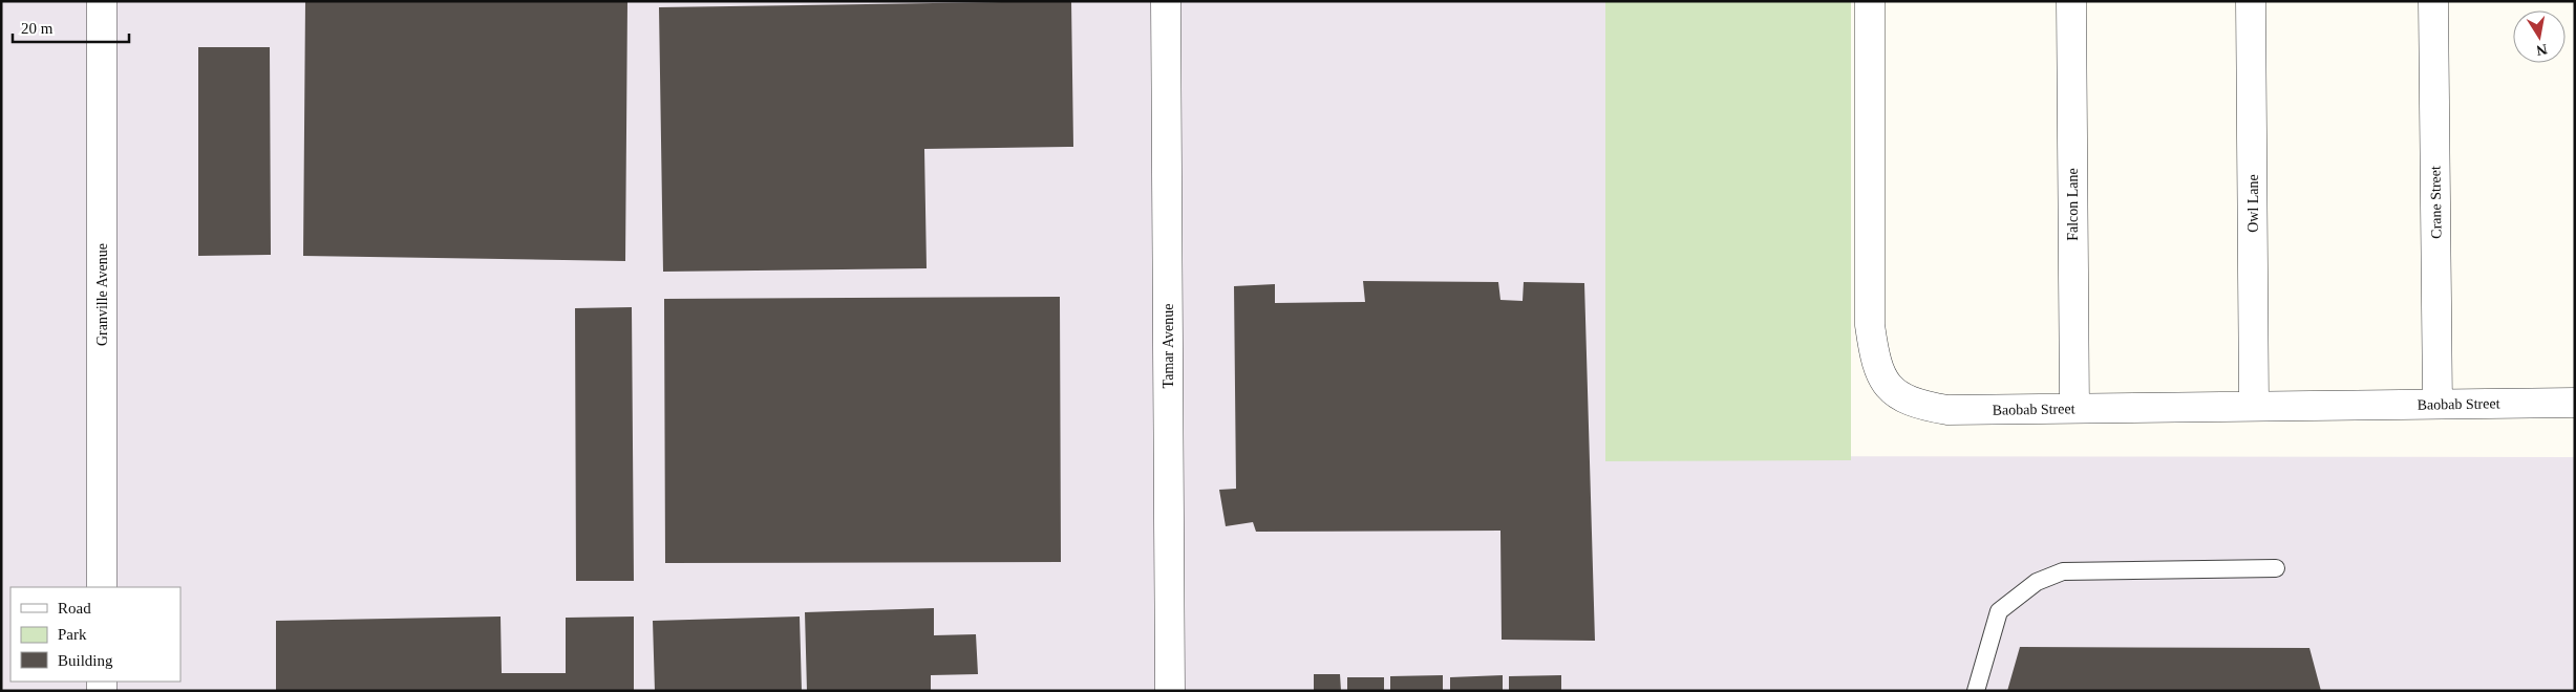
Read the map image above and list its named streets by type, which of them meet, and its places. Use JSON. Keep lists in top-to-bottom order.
{
  "streets": {
    "street": [
      "Crane Street",
      "Owl Lane",
      "Falcon Lane",
      "Granville Avenue",
      "Tamar Avenue",
      "Baobab Street"
    ]
  },
  "crossings": [
    ["Crane Street", "Baobab Street"],
    ["Owl Lane", "Baobab Street"],
    ["Falcon Lane", "Baobab Street"]
  ],
  "legend": ["Road", "Park", "Building"],
  "scale_bar": "20 m",
  "north": "bottom"
}
